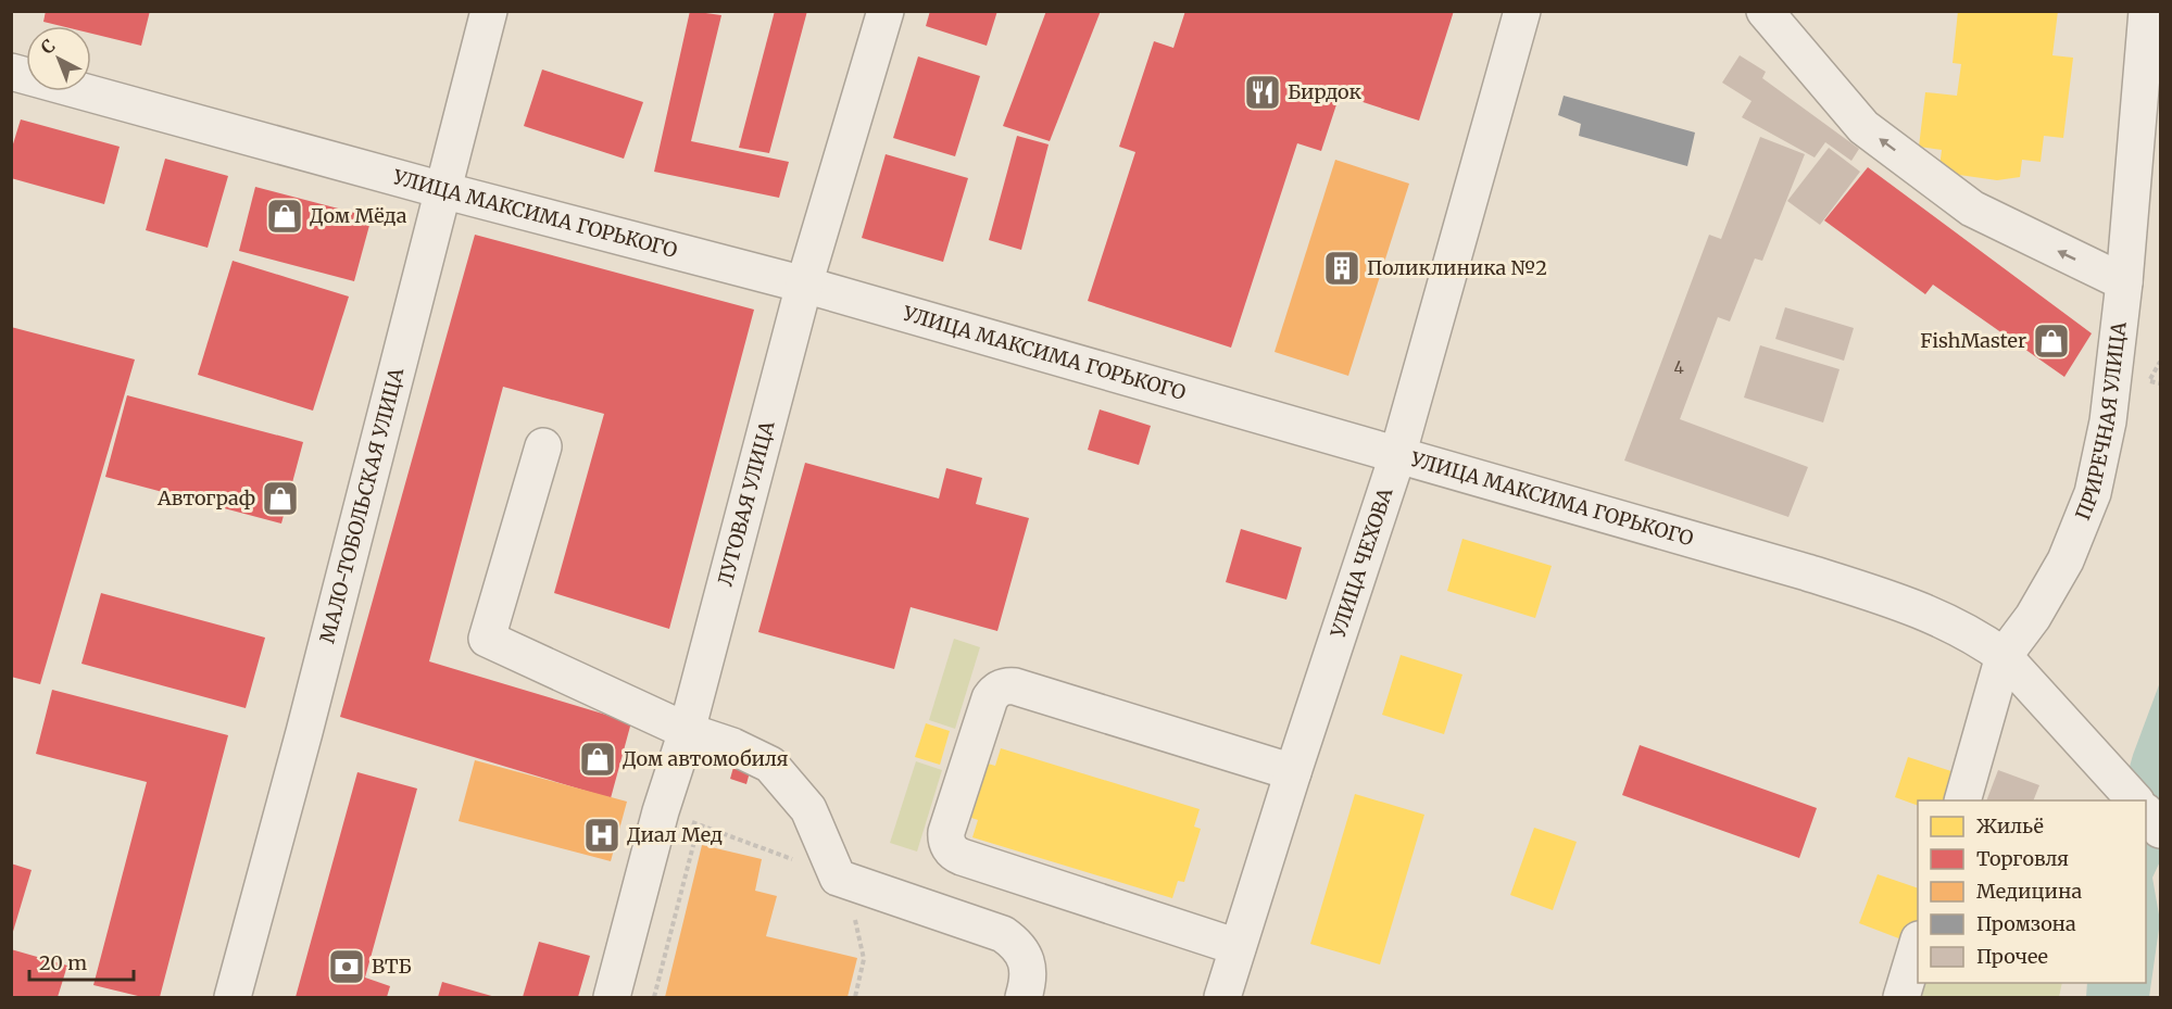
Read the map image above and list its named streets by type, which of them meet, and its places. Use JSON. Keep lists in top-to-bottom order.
{
  "streets": {
    "street": [
      "УЛИЦА МАКСИМА ГОРЬКОГО",
      "ПРИРЕЧНАЯ УЛИЦА",
      "ЛУГОВАЯ УЛИЦА",
      "МАЛО-ТОБОЛЬСКАЯ УЛИЦА",
      "УЛИЦА ЧЕХОВА"
    ]
  },
  "crossings": [
    ["УЛИЦА МАКСИМА ГОРЬКОГО", "ПРИРЕЧНАЯ УЛИЦА"],
    ["УЛИЦА МАКСИМА ГОРЬКОГО", "ЛУГОВАЯ УЛИЦА"],
    ["УЛИЦА МАКСИМА ГОРЬКОГО", "МАЛО-ТОБОЛЬСКАЯ УЛИЦА"],
    ["УЛИЦА МАКСИМА ГОРЬКОГО", "УЛИЦА ЧЕХОВА"]
  ],
  "places": {
    "restaurant": ["Бирдок"],
    "shop": [
      "Дом Мёда",
      "FishMaster",
      "Автограф",
      "Дом автомобиля"
    ],
    "building": ["Поликлиника №2"],
    "hospital": ["Диал Мед"],
    "bank": ["ВТБ"]
  },
  "house_numbers": ["4"],
  "legend": [
    "Жильё",
    "Торговля",
    "Медицина",
    "Промзона",
    "Прочее"
  ],
  "scale_bar": "20 m",
  "north": "top left"
}
